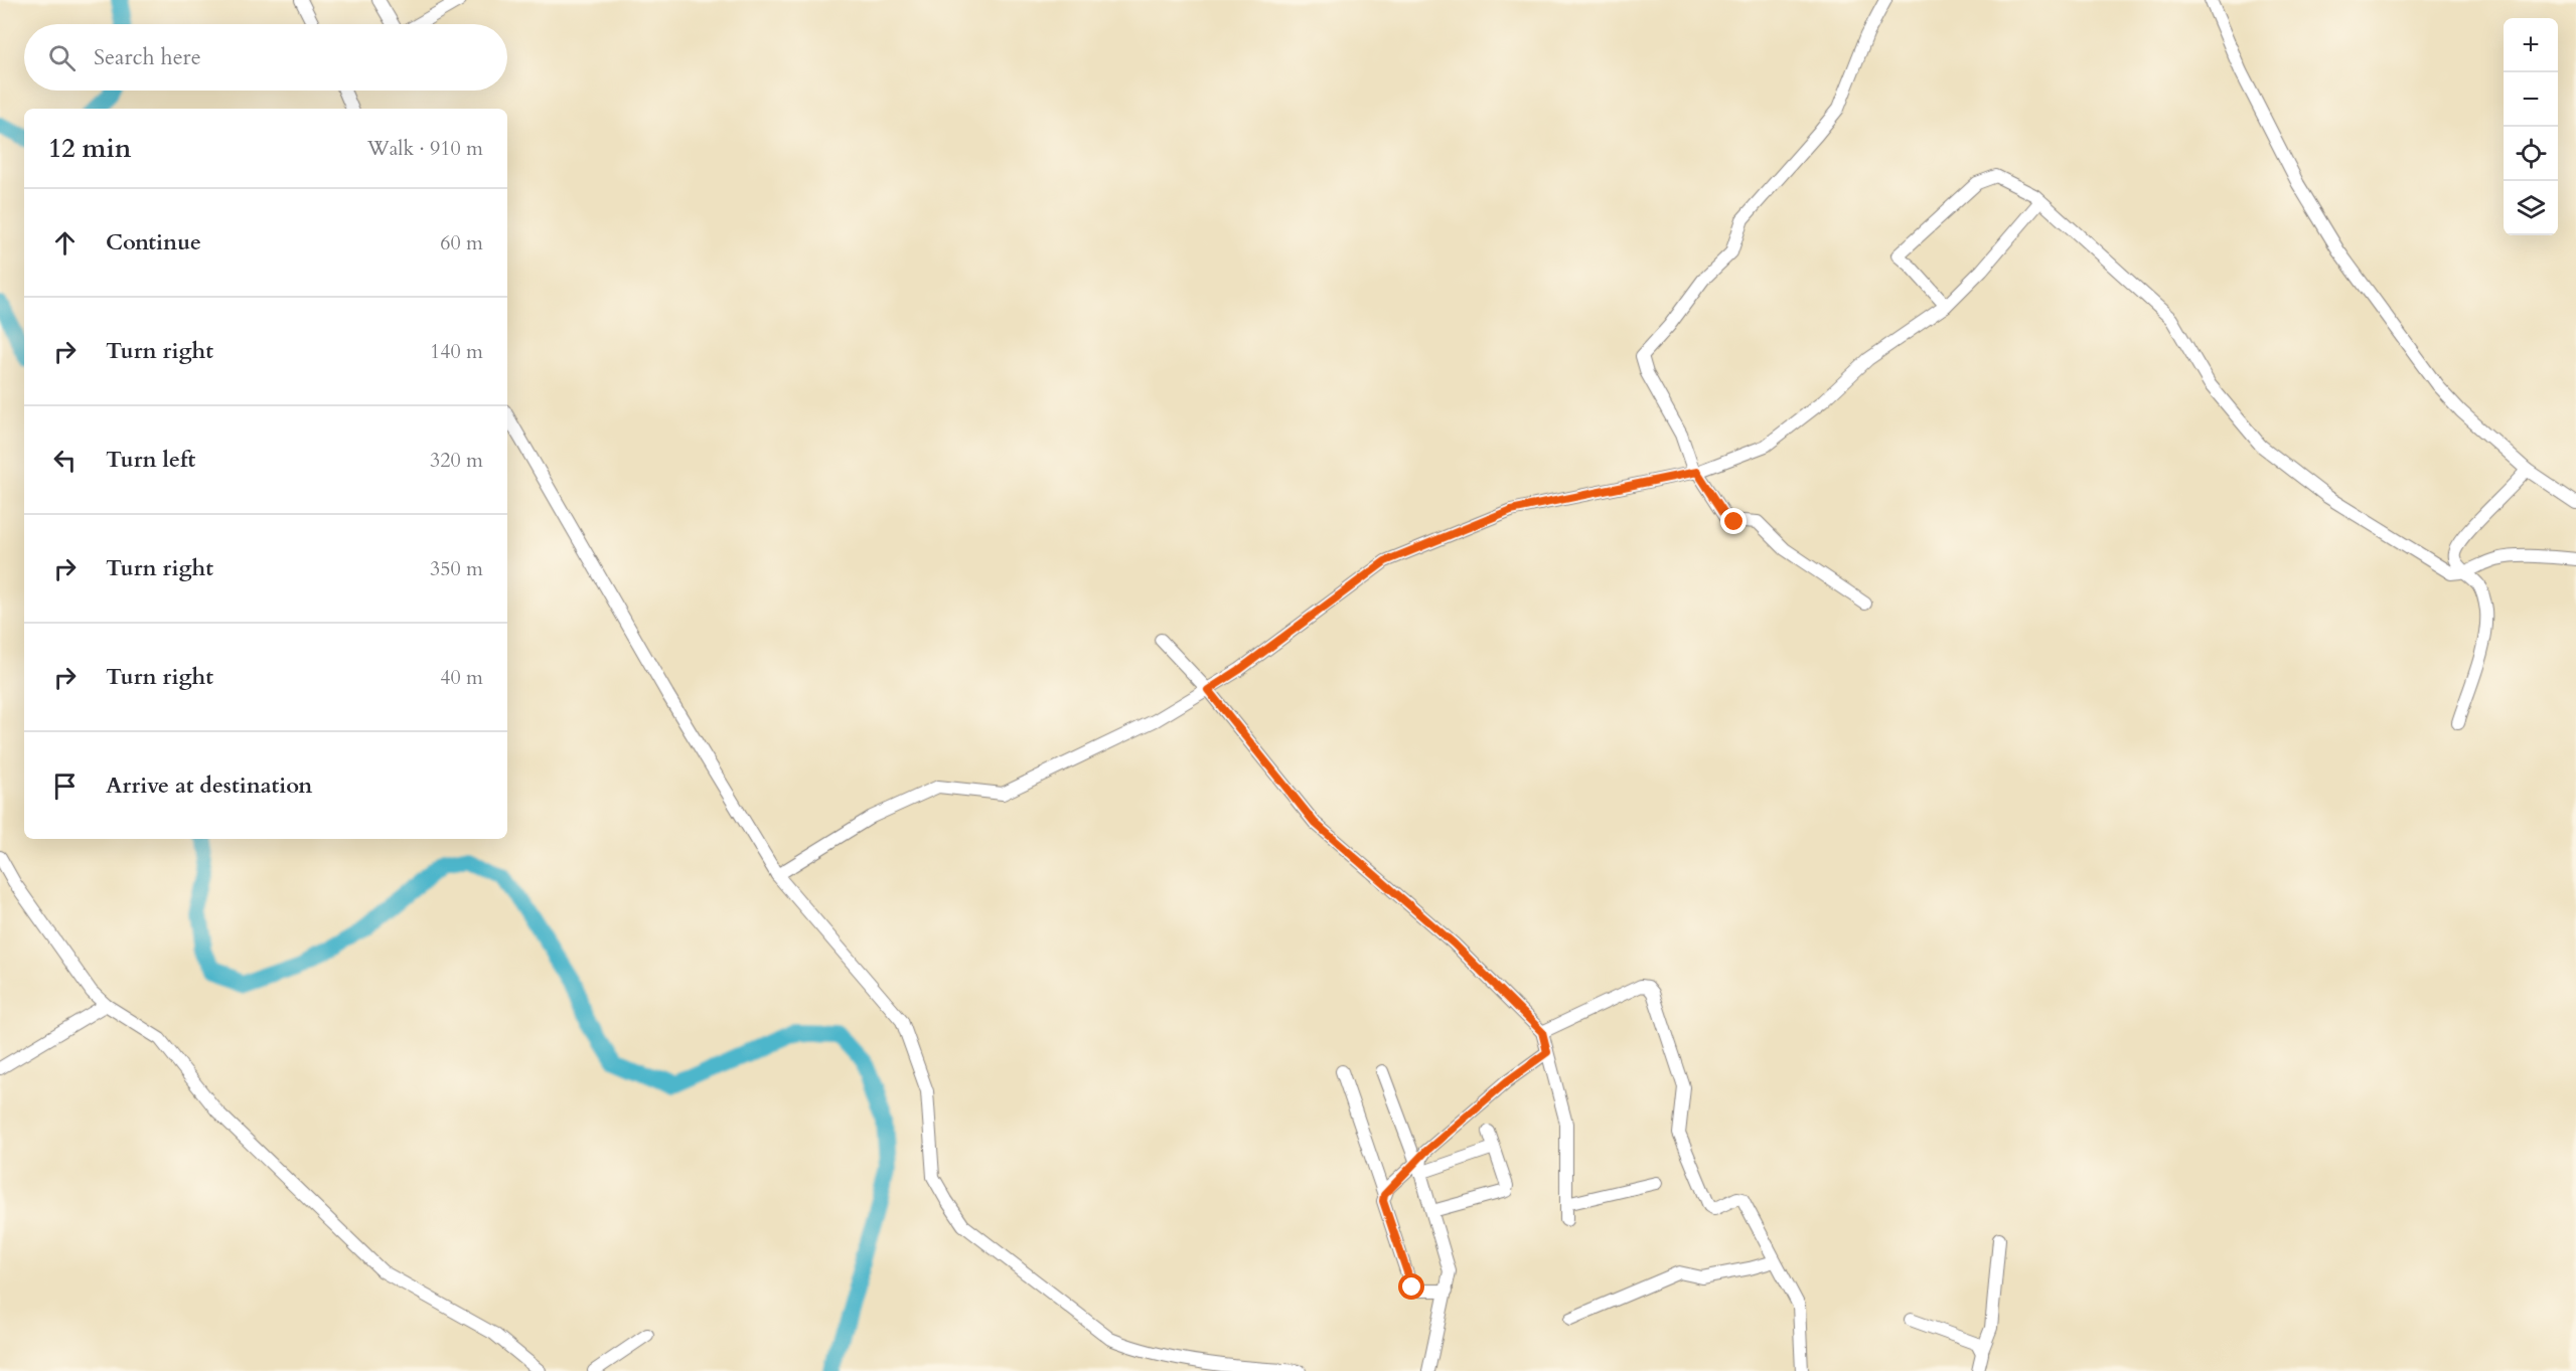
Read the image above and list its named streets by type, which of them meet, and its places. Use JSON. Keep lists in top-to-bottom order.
{
  "page": {
    "map_buttons": ["+", "−"],
    "search": "Search here",
    "heading": ["12 min", "Walk · 910 m"],
    "list": [
      ["Continue", "60 m"],
      ["Turn right", "140 m"],
      ["Turn left", "320 m"],
      ["Turn right", "350 m"],
      ["Turn right", "40 m"],
      "Arrive at destination"
    ]
  }
}
